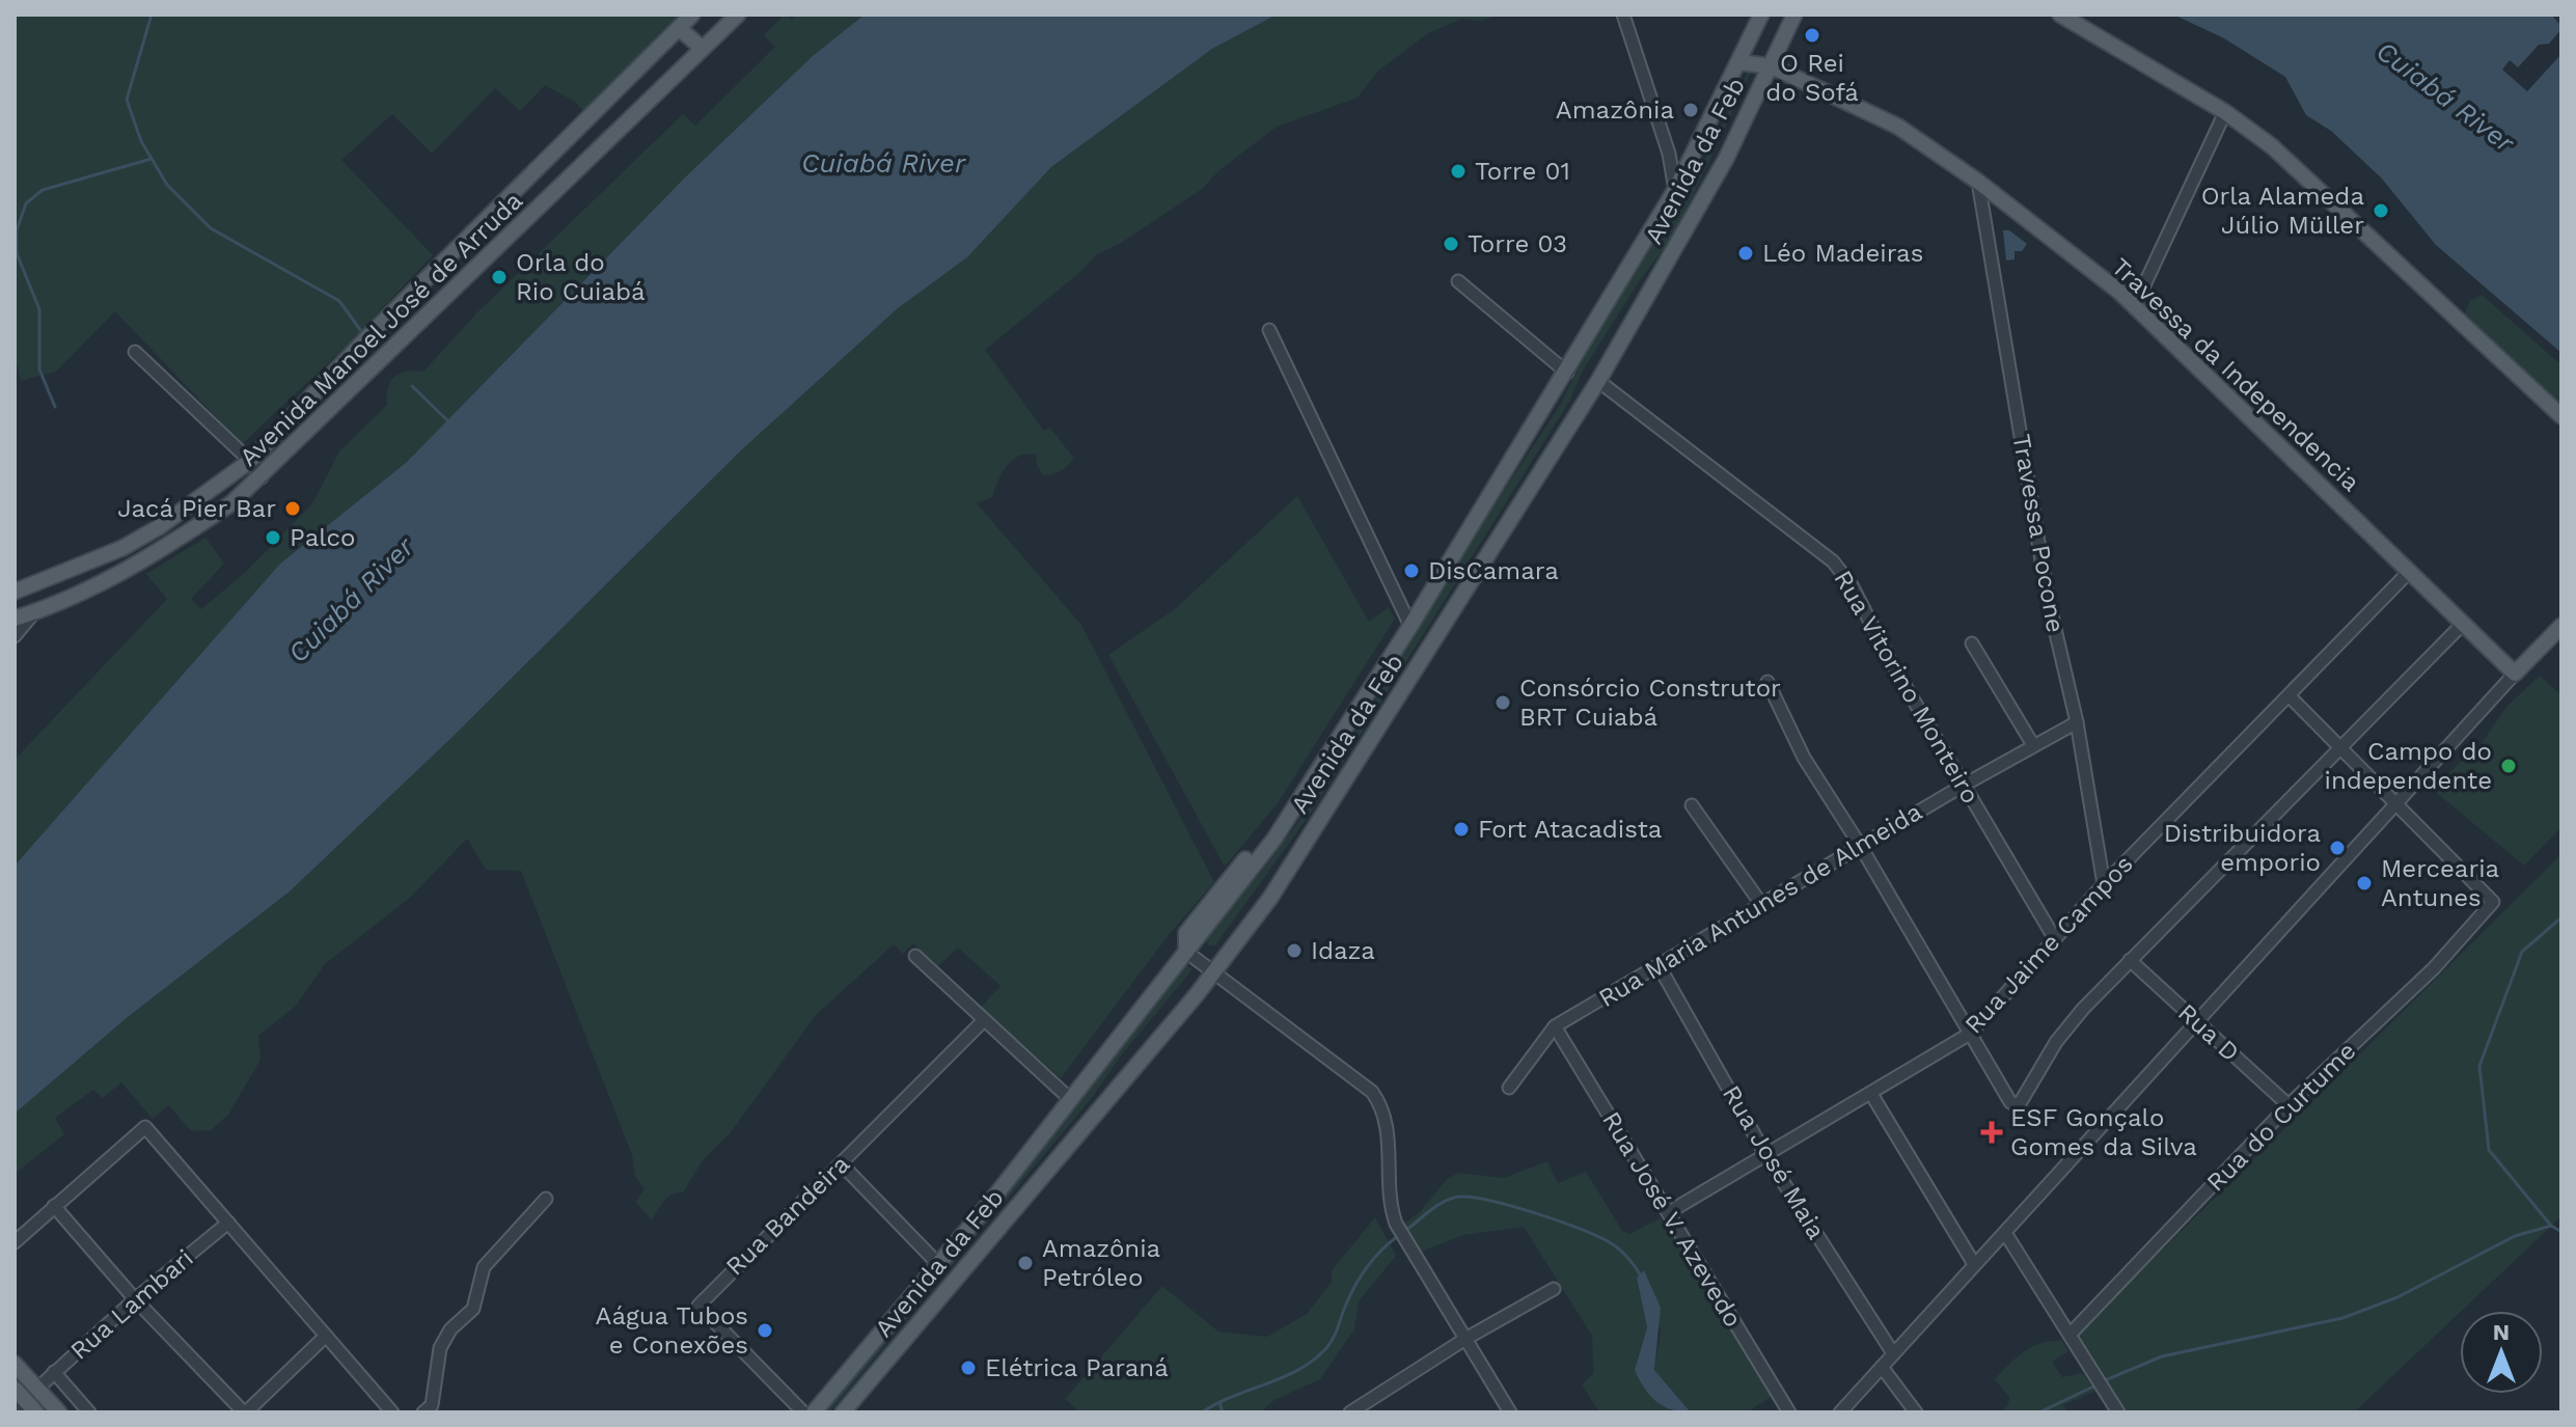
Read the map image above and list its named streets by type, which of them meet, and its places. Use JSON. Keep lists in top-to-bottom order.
{
  "streets": {
    "main road": ["Avenida da Feb", "Avenida Manoel José de Arruda", "Travessa da Independencia"],
    "street": [
      "Travessa Pocone",
      "Rua Vitorino Monteiro",
      "Rua Maria Antunes de Almeida",
      "Rua Jaime Campos",
      "Rua D",
      "Rua do Curtume",
      "Rua José Maia",
      "Rua Bandeira",
      "Rua José V. Azevedo",
      "Rua Lambari"
    ]
  },
  "crossings": [
    ["Avenida da Feb", "Travessa da Independencia"],
    ["Avenida da Feb", "Rua Vitorino Monteiro"],
    ["Travessa da Independencia", "Travessa Pocone"],
    ["Travessa da Independencia", "Rua Jaime Campos"],
    ["Travessa Pocone", "Rua Maria Antunes de Almeida"],
    ["Travessa Pocone", "Rua Jaime Campos"],
    ["Rua Vitorino Monteiro", "Rua Maria Antunes de Almeida"],
    ["Rua Vitorino Monteiro", "Rua Jaime Campos"],
    ["Rua Maria Antunes de Almeida", "Rua José Maia"],
    ["Rua Maria Antunes de Almeida", "Rua José V. Azevedo"],
    ["Rua Jaime Campos", "Rua José Maia"],
    ["Rua Jaime Campos", "Rua José V. Azevedo"],
    ["Rua D", "Rua do Curtume"]
  ],
  "water": ["Cuiabá River"],
  "places": {
    "other": [
      "O Rei do Sofá",
      "Amazônia",
      "Torre 01",
      "Orla Alameda Júlio Müller",
      "Torre 03",
      "Léo Madeiras",
      "Orla do Rio Cuiabá",
      "Jacá Pier Bar",
      "Palco",
      "DisCamara",
      "Consórcio Construtor BRT Cuiabá",
      "Campo do independente",
      "Fort Atacadista",
      "Distribuidora emporio",
      "Mercearia Antunes",
      "Idaza",
      "Amazônia Petróleo",
      "Aágua Tubos e Conexões",
      "Elétrica Paraná"
    ],
    "health": ["ESF Gonçalo Gomes da Silva"]
  },
  "north": "top"
}
